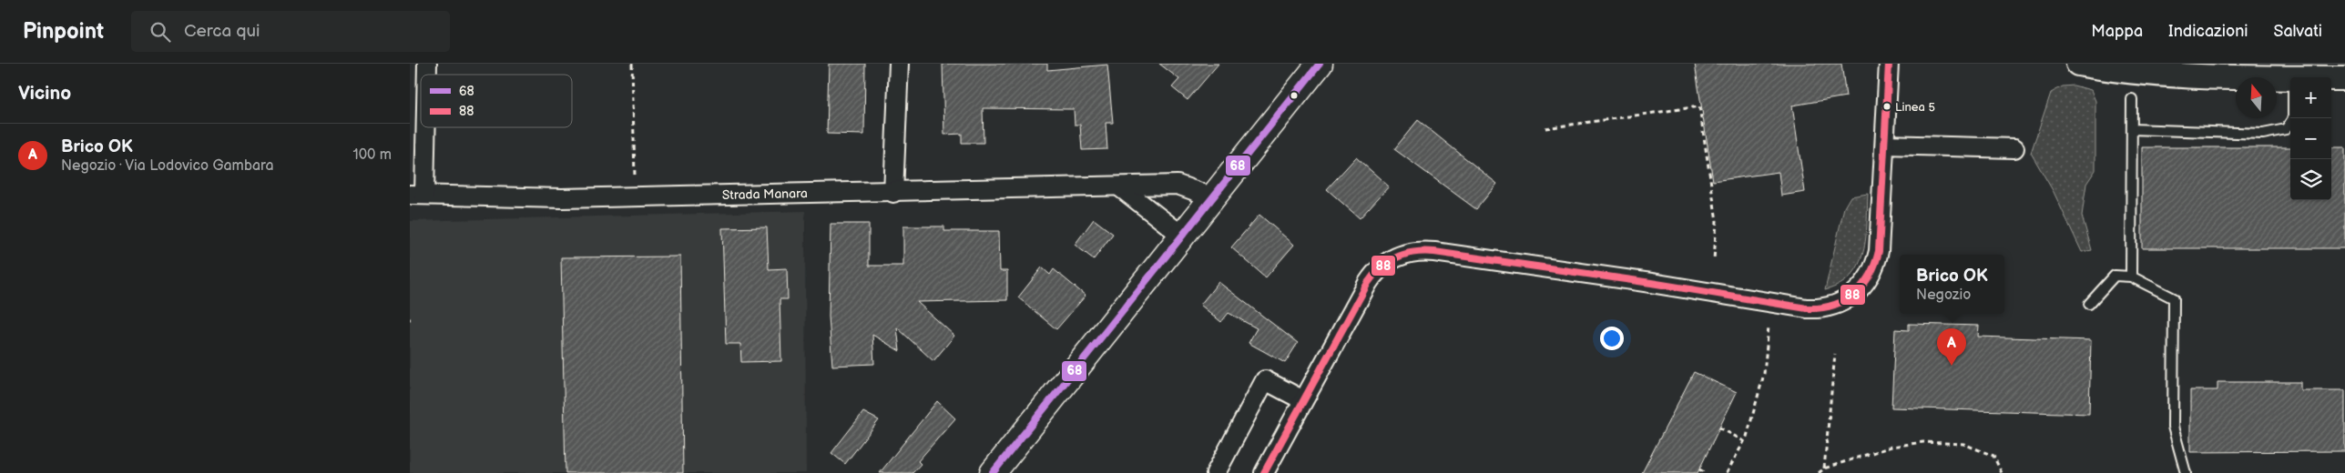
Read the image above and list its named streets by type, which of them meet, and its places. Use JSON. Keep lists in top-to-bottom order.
{
  "streets": {
    "street": ["Strada Manara"]
  },
  "places": ["Linea 5"],
  "lines": ["transit line 68", "transit line 88"],
  "legend": ["68", "88"],
  "north": "top",
  "page": {
    "header": "Pinpoint",
    "search": "Cerca qui",
    "nav": ["Mappa", "Indicazioni", "Salvati"],
    "heading": "Vicino",
    "map_buttons": ["+", "−"],
    "list": [
      {
        "mark": "A",
        "name": "Brico OK",
        "note": "Negozio · Via Lodovico Gambara",
        "value": "100 m"
      }
    ],
    "popup": ["Brico OK", "Negozio"],
    "pins": "A"
  }
}
